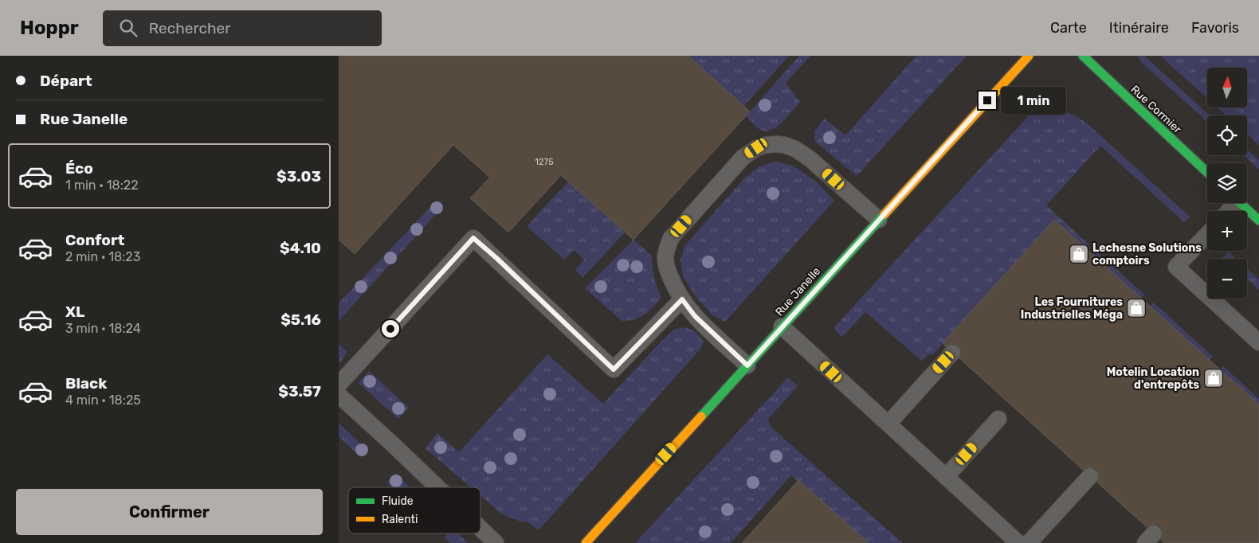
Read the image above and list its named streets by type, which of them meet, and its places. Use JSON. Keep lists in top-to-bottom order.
{
  "streets": {
    "main road": ["Rue Cormier", "Rue Janelle"]
  },
  "places": {
    "shop": ["Lechesne Solutions comptoirs", "Les Fournitures Industrielles Méga", "Motelin Location d'entrepôts"]
  },
  "house_numbers": ["1275"],
  "legend": ["Fluide", "Ralenti"],
  "north": "top",
  "page": {
    "header": "Hoppr",
    "search": "Rechercher",
    "nav": ["Carte", "Itinéraire", "Favoris"],
    "banner": ["Départ", "Rue Janelle"],
    "map_buttons": ["+", "−"],
    "bubble": "1 min",
    "list": [
      {
        "name": "Éco",
        "note": "1 min · 18:22",
        "value": "$3.03"
      },
      {
        "name": "Confort",
        "note": "2 min · 18:23",
        "value": "$4.10"
      },
      {
        "name": "XL",
        "note": "3 min · 18:24",
        "value": "$5.16"
      },
      {
        "name": "Black",
        "note": "4 min · 18:25",
        "value": "$3.57"
      }
    ],
    "buttons": "Confirmer"
  }
}
